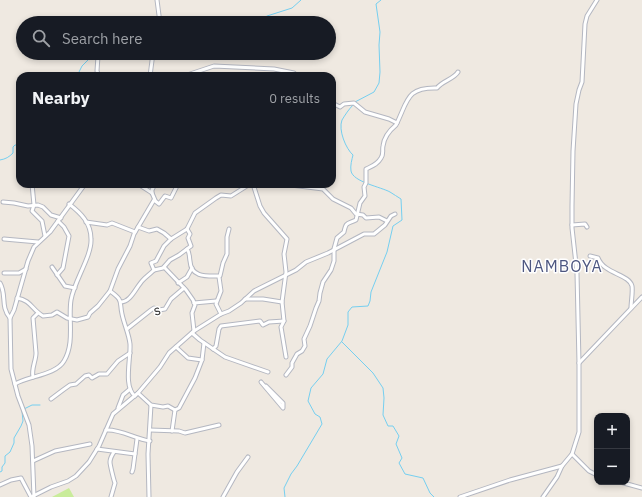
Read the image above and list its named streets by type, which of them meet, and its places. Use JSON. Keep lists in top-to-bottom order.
{
  "streets": {
    "street": ["s"]
  },
  "districts": ["NAMBOYA"],
  "page": {
    "search": "Search here",
    "heading": ["Nearby", "0 results"],
    "map_buttons": ["+", "−"]
  }
}
